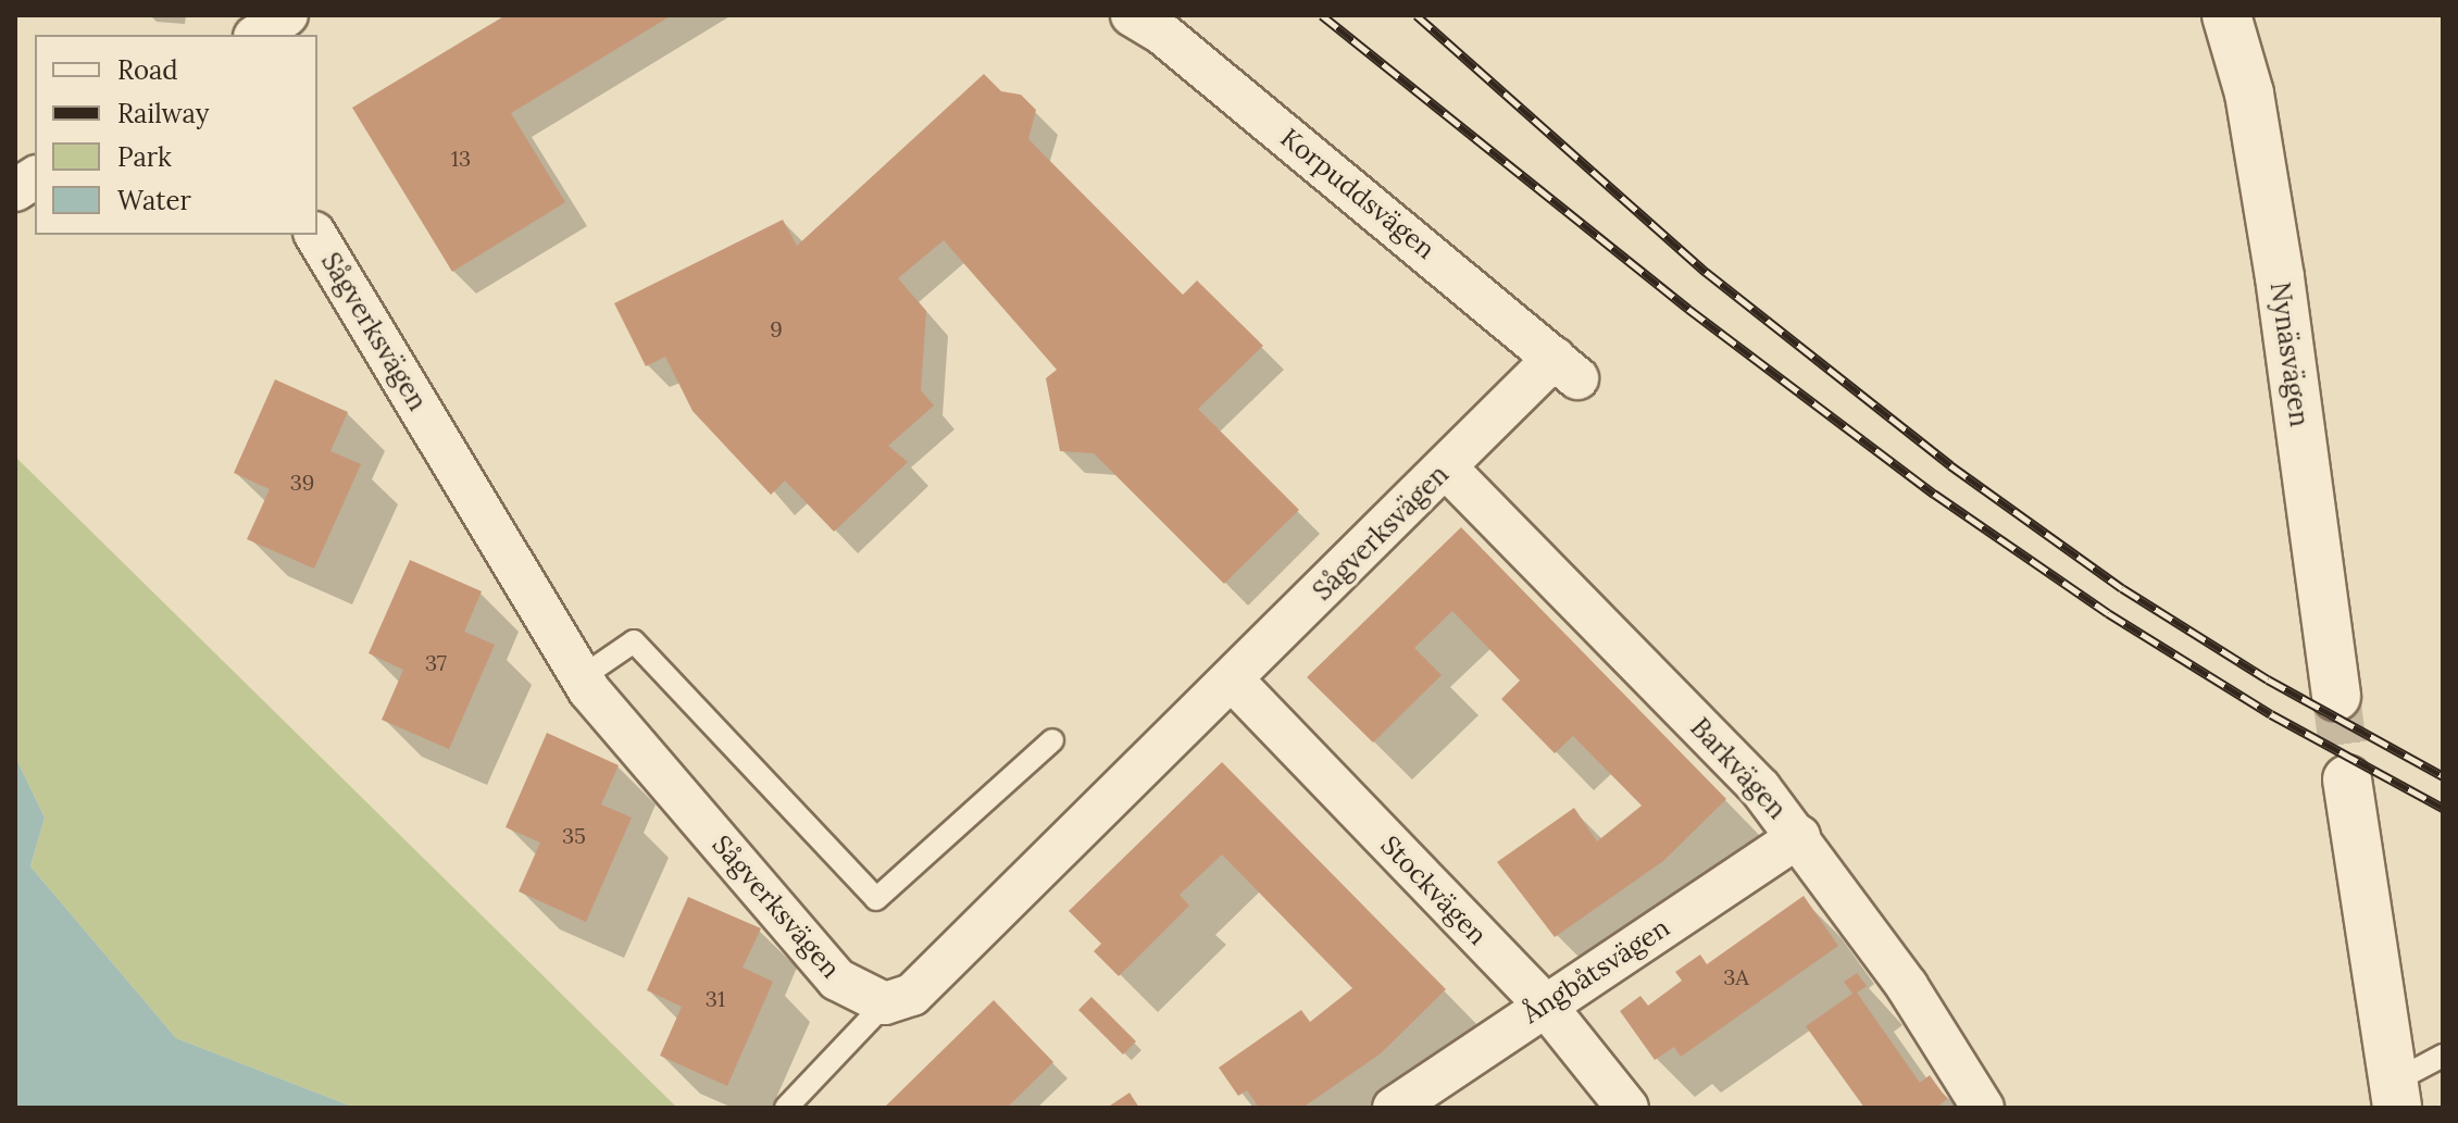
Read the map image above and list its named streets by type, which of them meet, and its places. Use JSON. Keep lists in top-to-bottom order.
{
  "streets": {
    "street": [
      "Korpuddsvägen",
      "Sågverksvägen",
      "Nynäsvägen",
      "Barkvägen",
      "Stockvägen",
      "Ångbåtsvägen"
    ]
  },
  "crossings": [
    ["Korpuddsvägen", "Sågverksvägen"],
    ["Sågverksvägen", "Barkvägen"],
    ["Sågverksvägen", "Stockvägen"],
    ["Barkvägen", "Ångbåtsvägen"],
    ["Stockvägen", "Ångbåtsvägen"]
  ],
  "house_numbers": [
    "13",
    "9",
    "39",
    "37",
    "35",
    "3A",
    "31"
  ],
  "legend": [
    "Road",
    "Railway",
    "Park",
    "Water"
  ]
}
